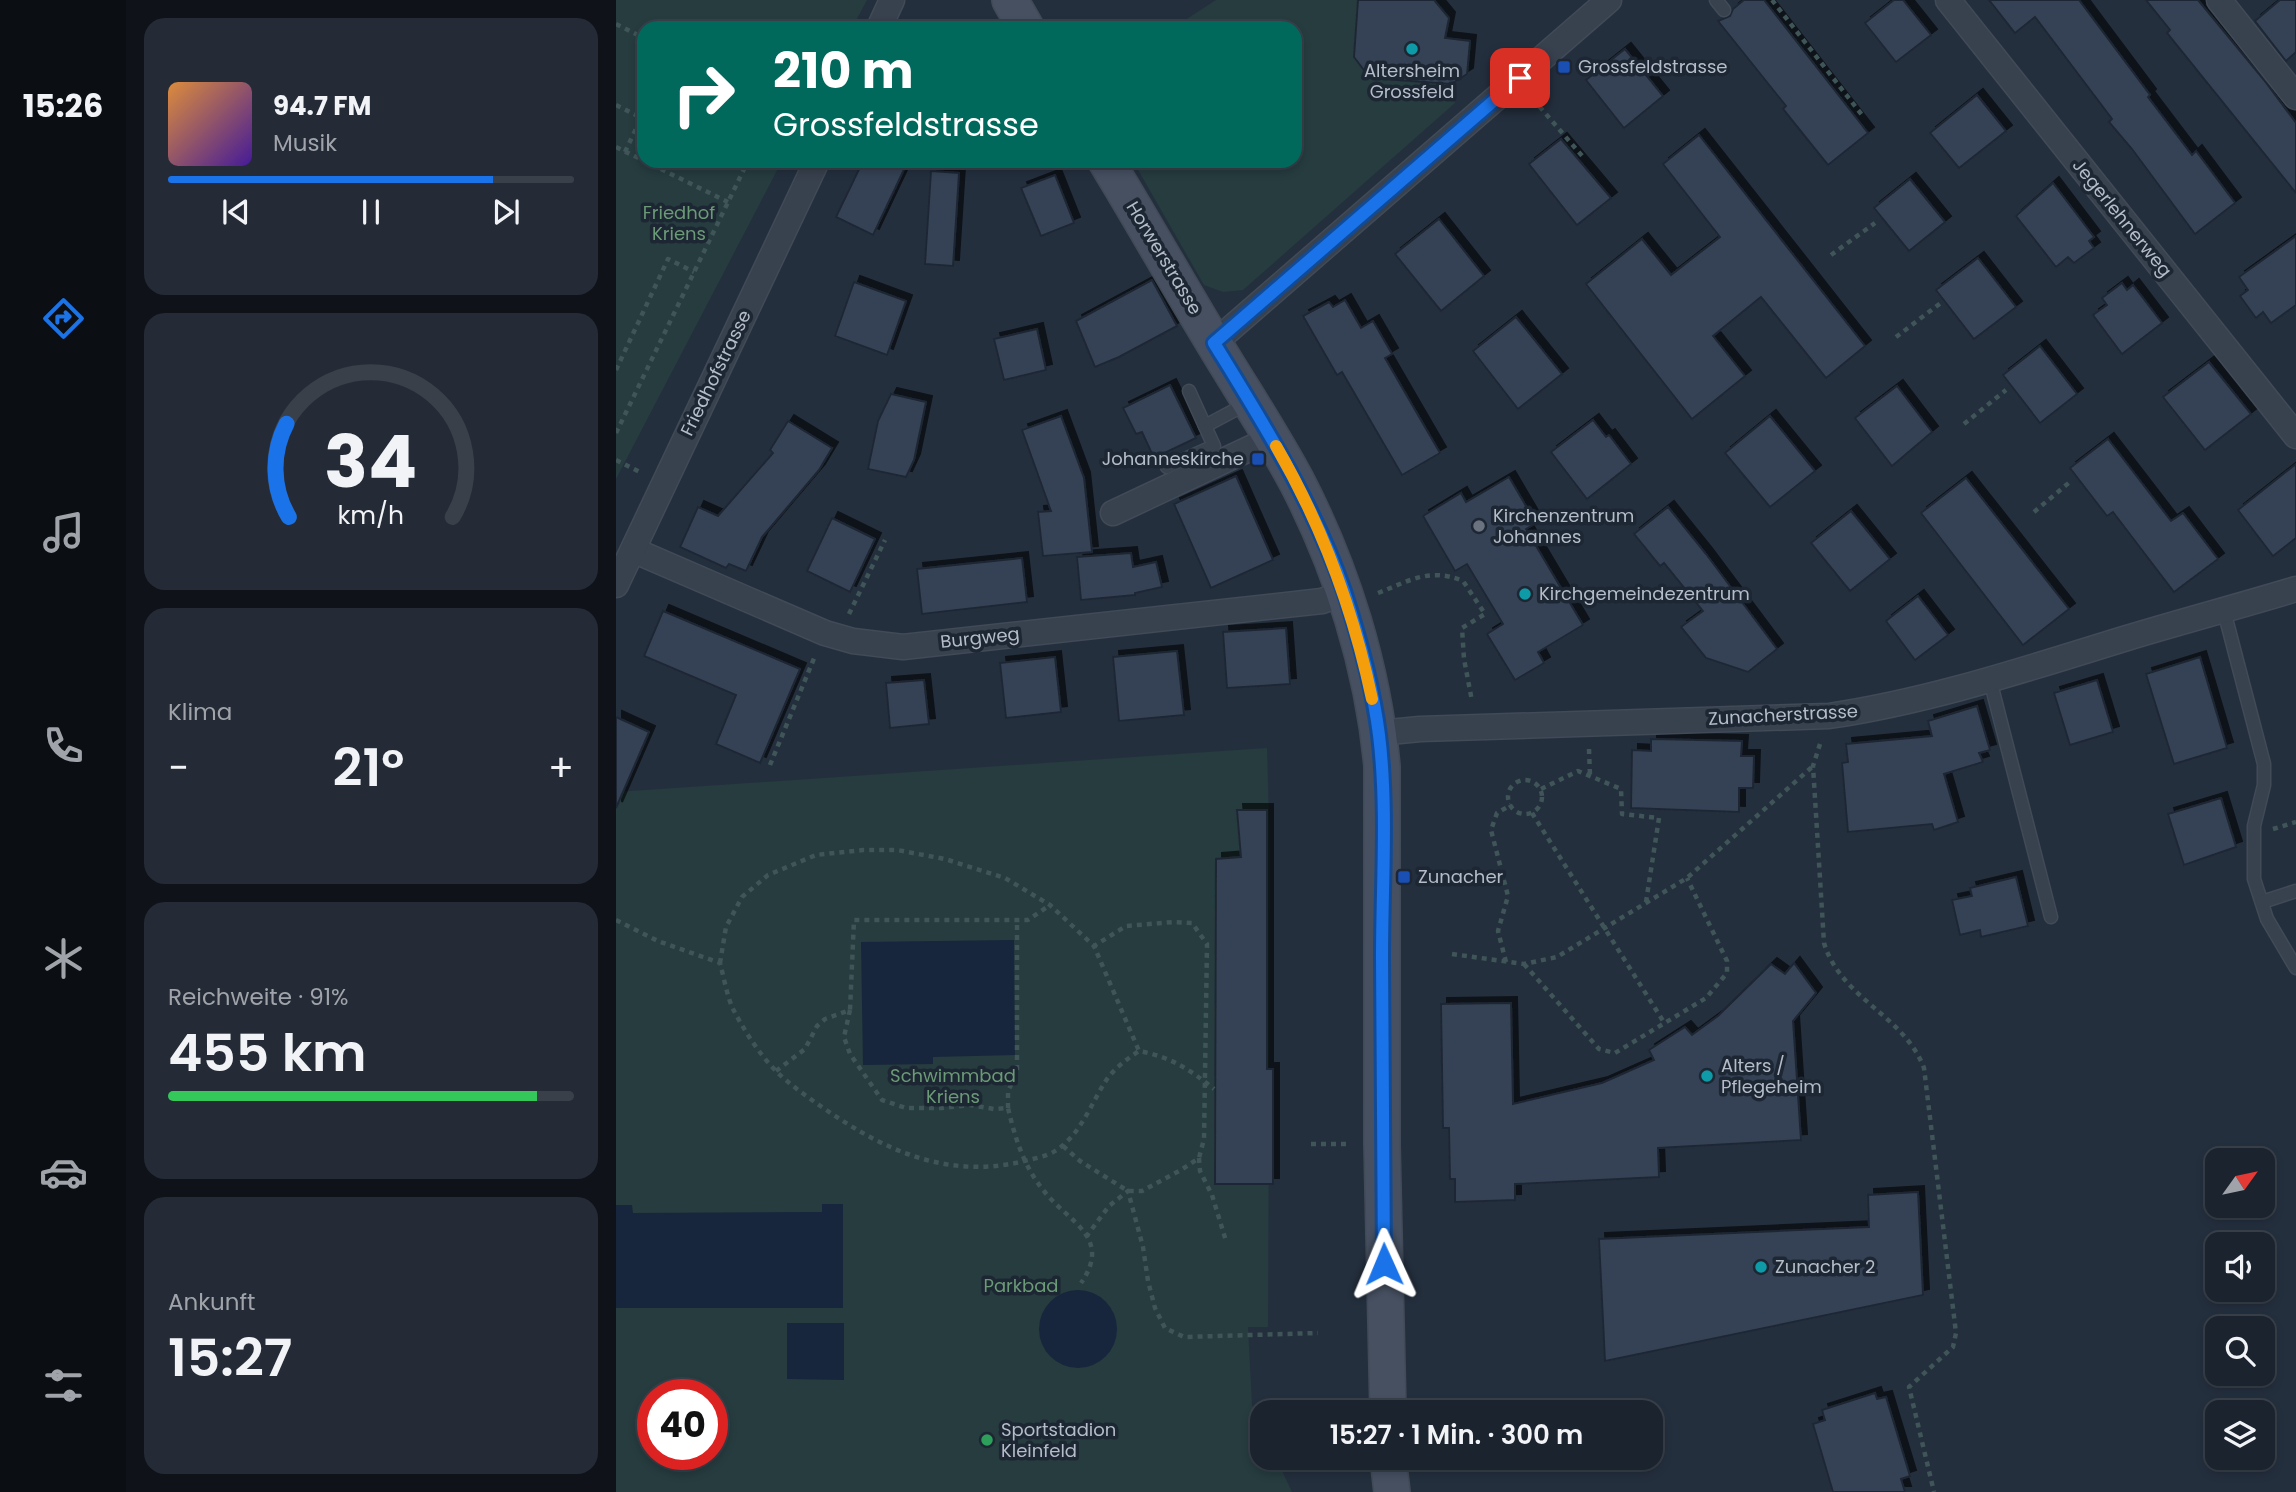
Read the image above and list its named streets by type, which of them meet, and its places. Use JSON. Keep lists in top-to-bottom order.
{
  "streets": {
    "street": [
      "Jegerlehnerweg",
      "Horwerstrasse",
      "Friedhofstrasse",
      "Burgweg",
      "Zunacherstrasse"
    ]
  },
  "crossings": [
    ["Horwerstrasse", "Burgweg"],
    ["Horwerstrasse", "Zunacherstrasse"],
    ["Friedhofstrasse", "Burgweg"]
  ],
  "parks": ["Friedhof Kriens", "Schwimmbad Kriens", "Parkbad"],
  "places": {
    "other": [
      "Altersheim Grossfeld",
      "Kirchenzentrum Johannes",
      "Kirchgemeindezentrum",
      "Alters / Pflegeheim",
      "Zunacher 2",
      "Sportstadion Kleinfeld"
    ],
    "transit": ["Grossfeldstrasse", "Johanneskirche", "Zunacher"]
  },
  "north": "top right",
  "page": {
    "tabs": "15:26",
    "turn": ["210 m", "Grossfeldstrasse"],
    "song": ["94.7 FM", "Musik"],
    "tile": [
      "Klima",
      ["Reichweite · 91%", "455 km"],
      ["Ankunft", "15:27"]
    ],
    "heat": ["−", "21°", "+"],
    "limit": "40",
    "trip": "15:27 · 1 Min. · 300 m",
    "gauge": ["34", "km/h"]
  }
}
